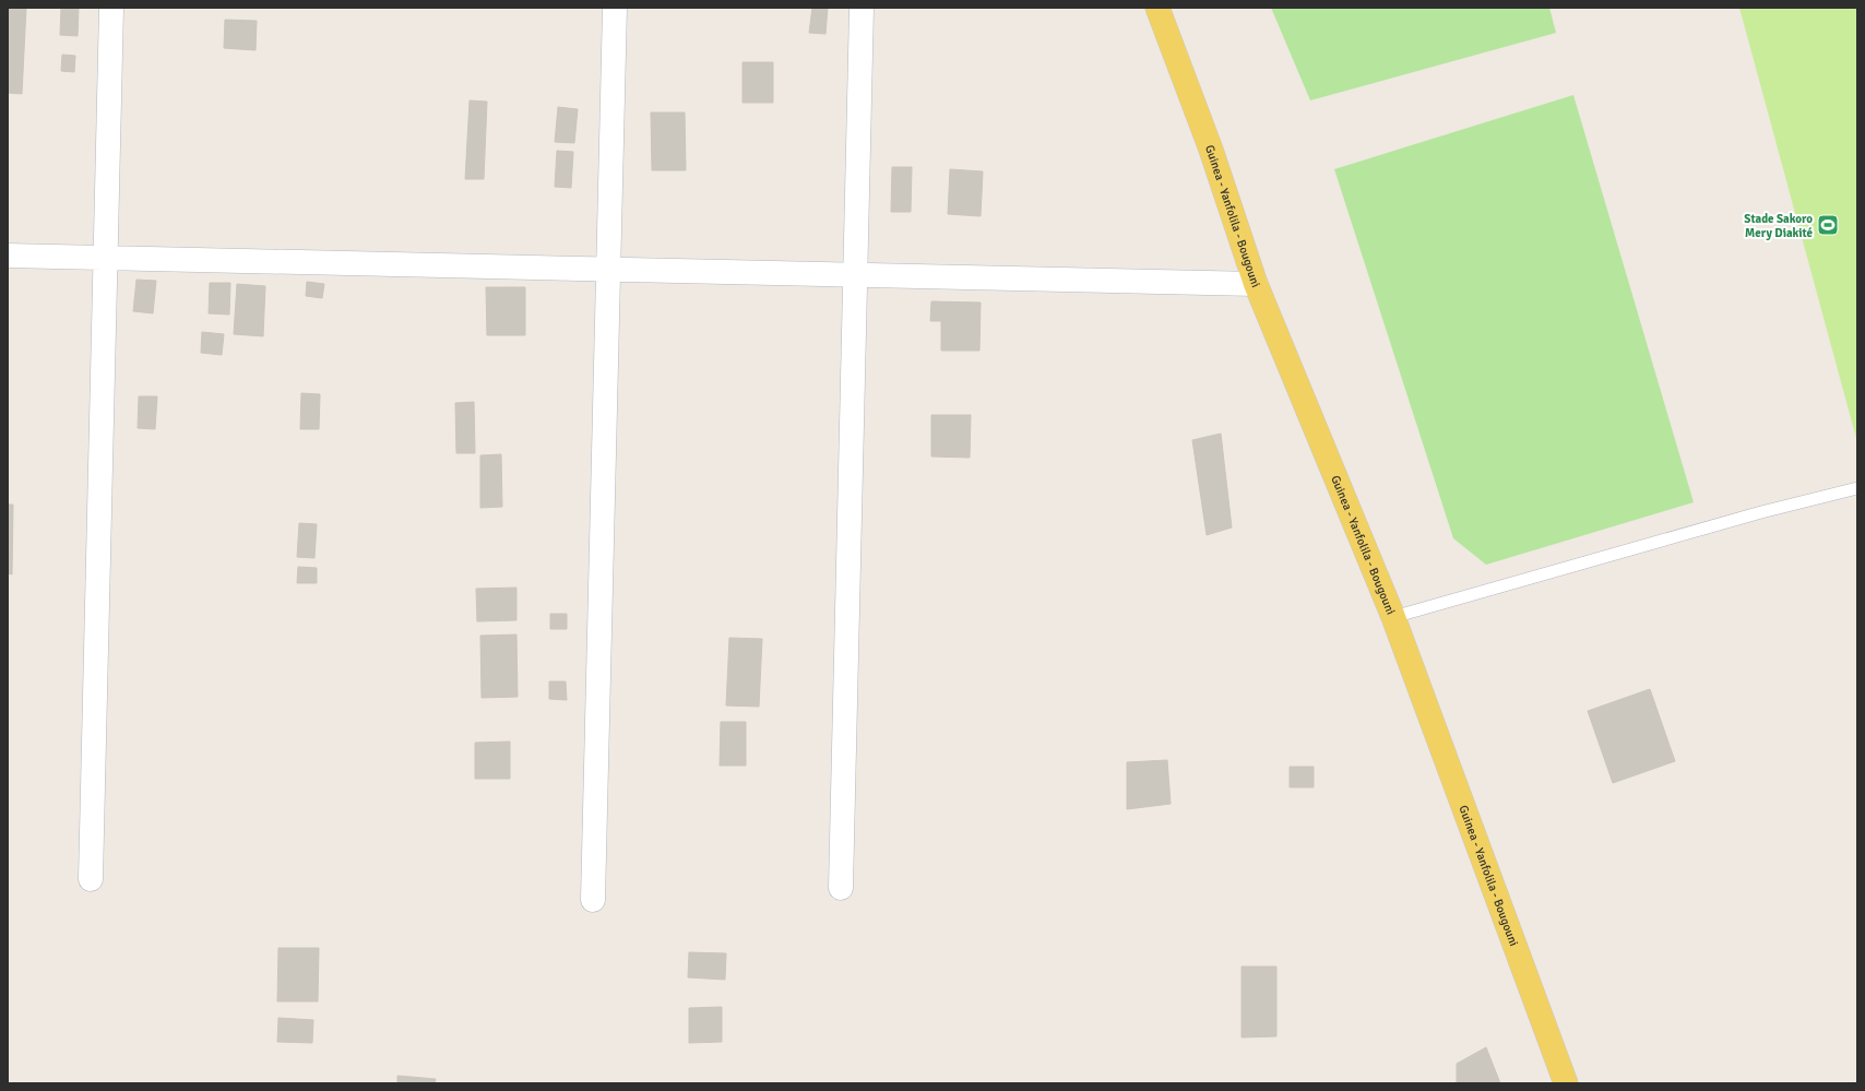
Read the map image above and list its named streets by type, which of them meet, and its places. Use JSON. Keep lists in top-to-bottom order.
{
  "streets": {
    "main road": ["Guinea - Yanfolila - Bougouni"]
  },
  "places": {
    "sports": ["Stade Sakoro Mery Diakité"]
  }
}
